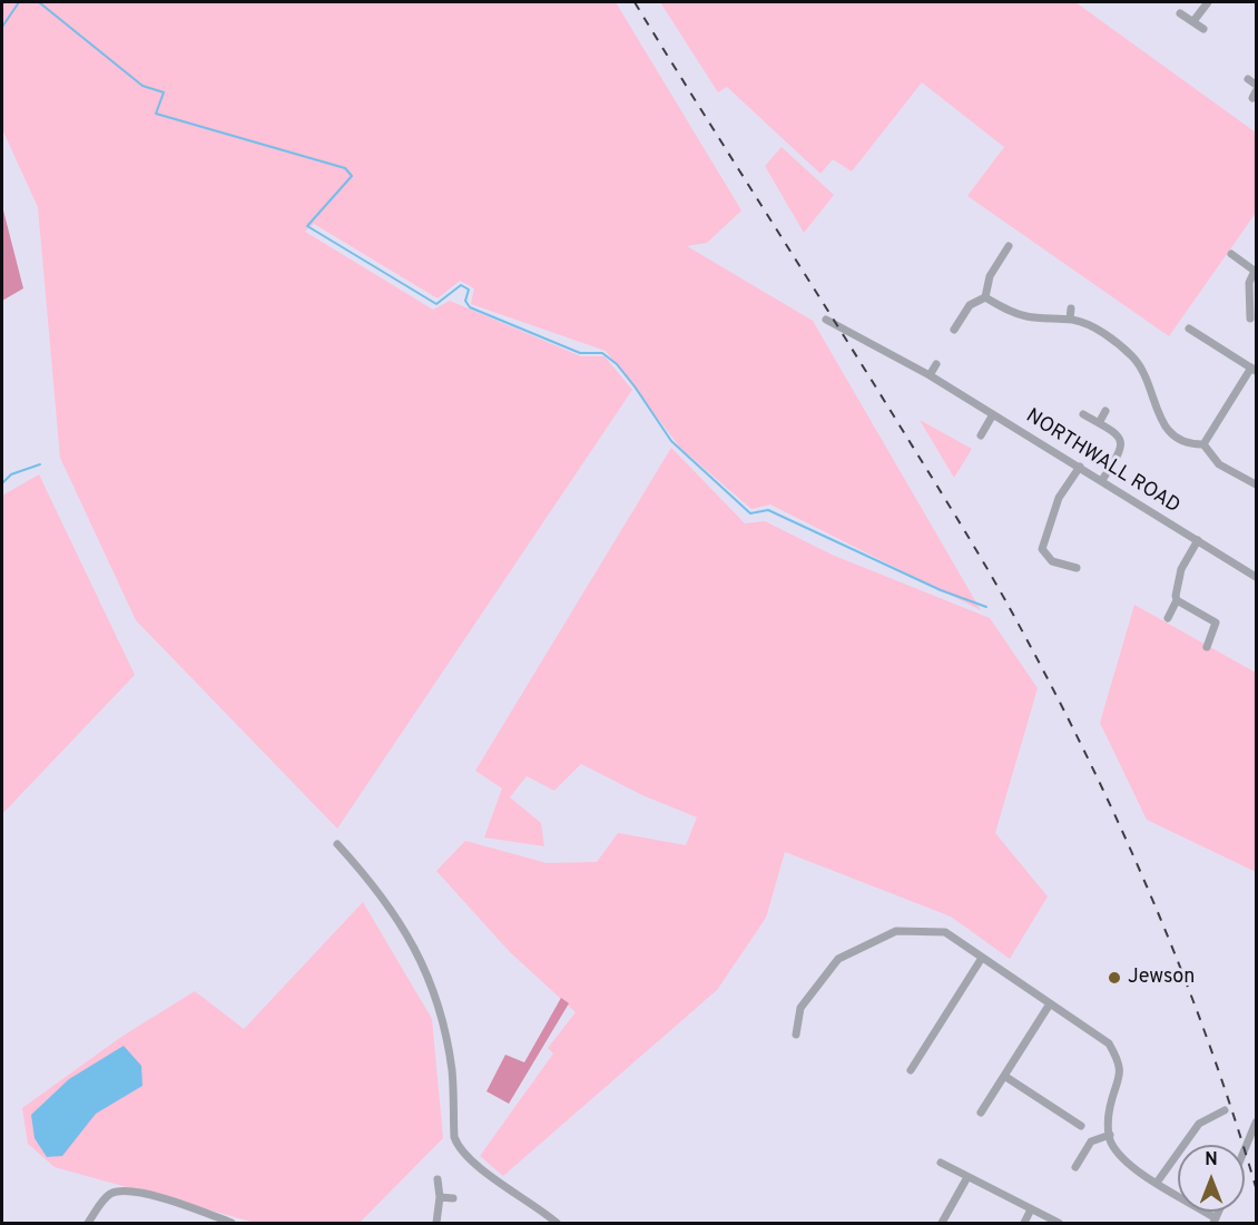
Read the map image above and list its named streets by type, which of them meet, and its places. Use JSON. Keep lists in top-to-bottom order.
{
  "streets": {
    "street": ["NORTHWALL ROAD"]
  },
  "places": ["Jewson"],
  "north": "top"
}
